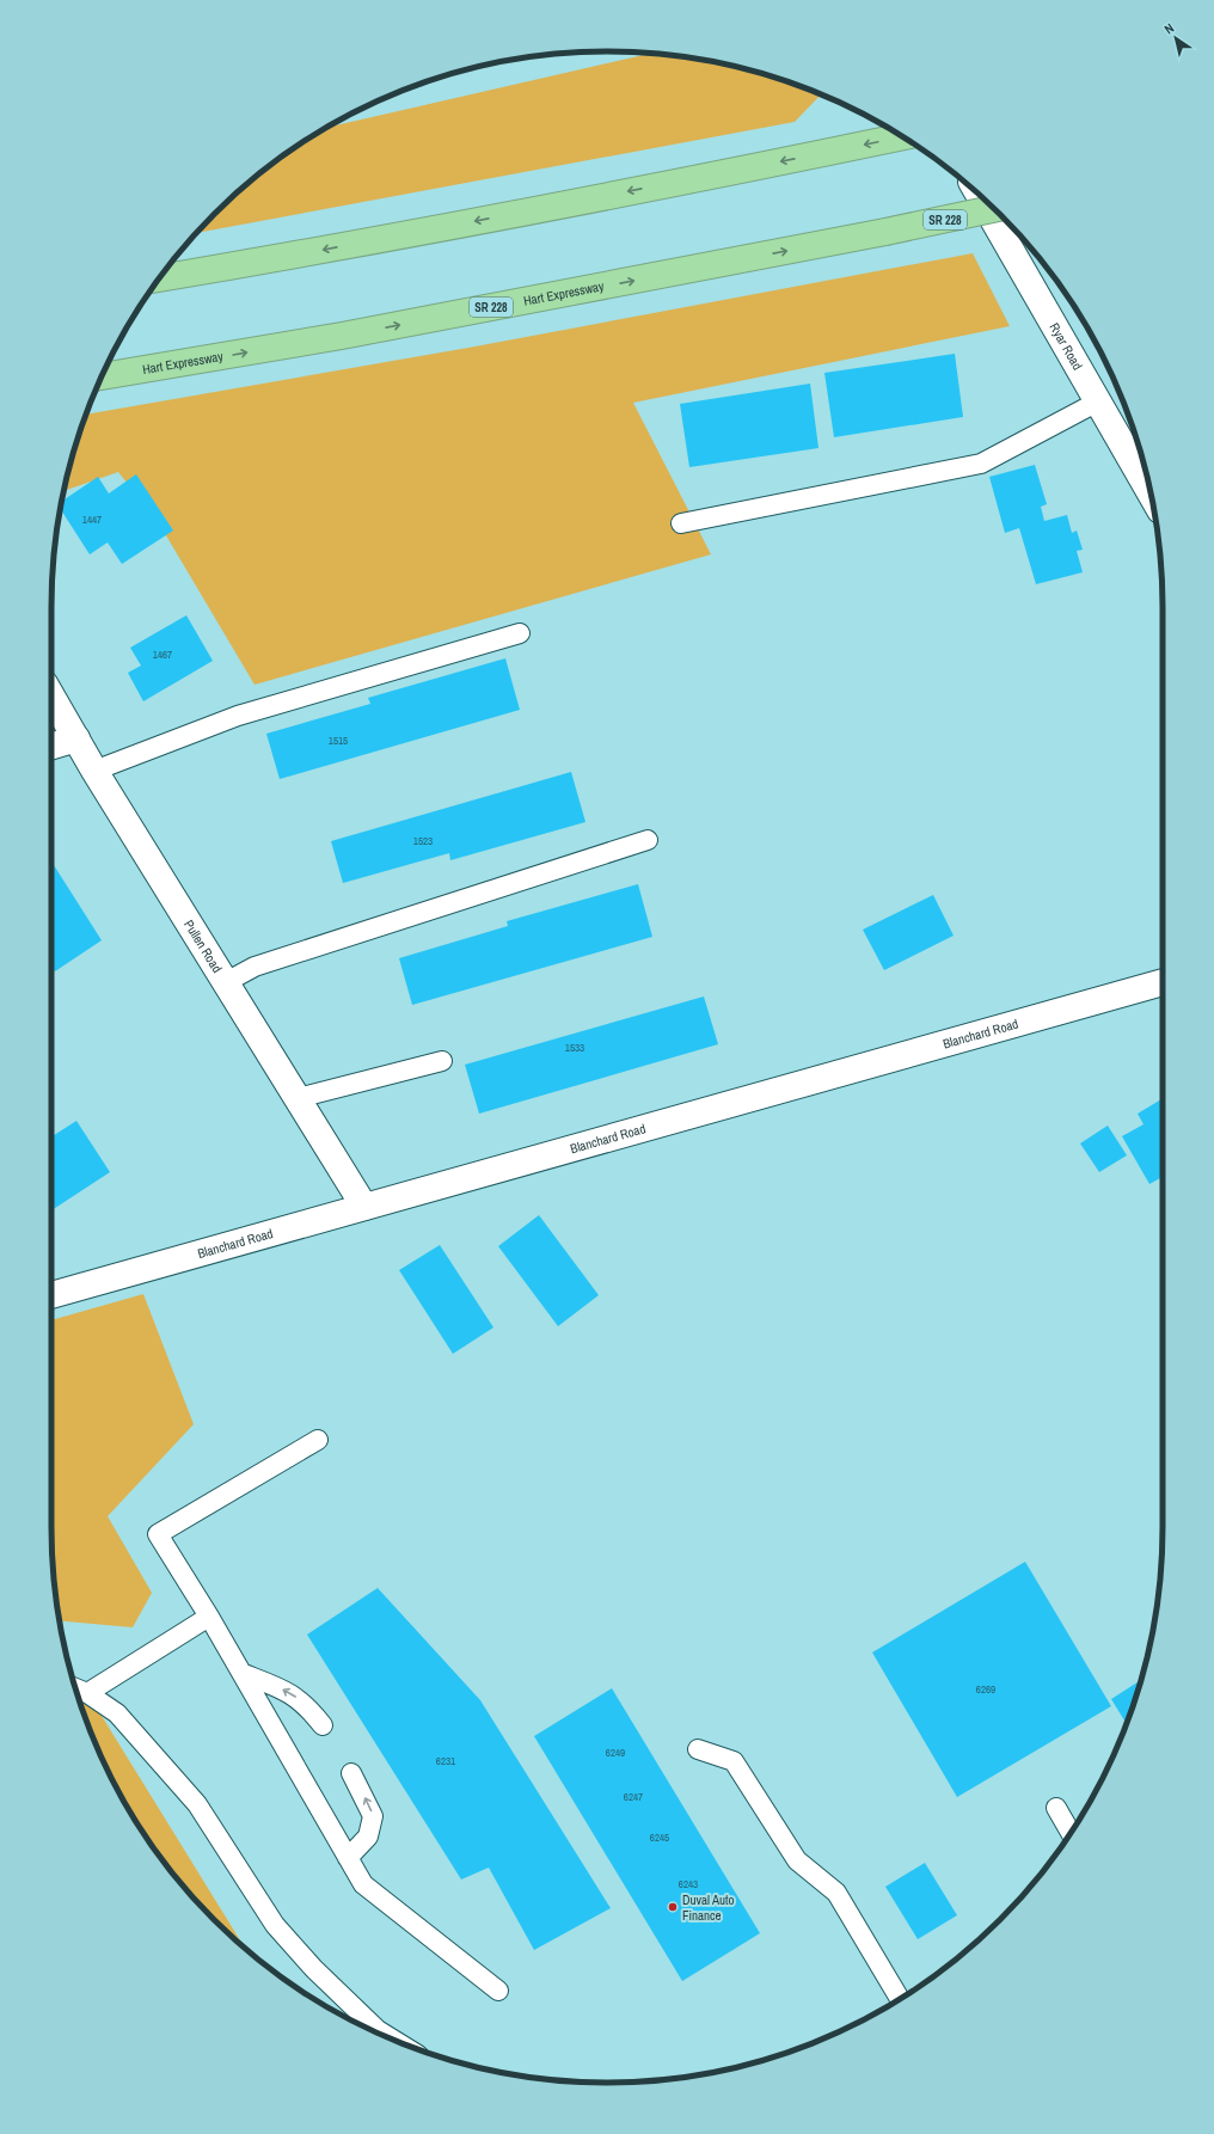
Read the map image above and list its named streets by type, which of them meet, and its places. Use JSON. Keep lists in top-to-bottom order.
{
  "streets": {
    "highway": ["SR 228", "Hart Expressway"],
    "street": ["Ryar Road", "Pullen Road", "Blanchard Road"]
  },
  "crossings": [
    ["Pullen Road", "Blanchard Road"]
  ],
  "places": ["Duval Auto Finance"],
  "house_numbers": [
    "1447",
    "1467",
    "1515",
    "1523",
    "1533",
    "6269",
    "6249",
    "6231",
    "6247",
    "6245",
    "6243"
  ],
  "north": "top left"
}
